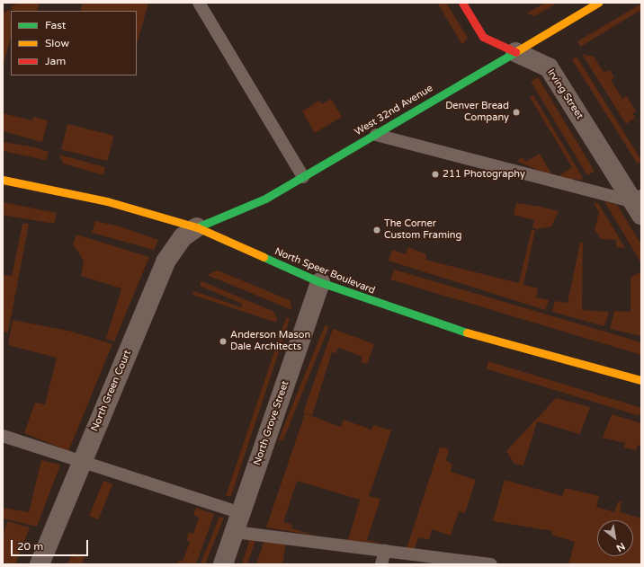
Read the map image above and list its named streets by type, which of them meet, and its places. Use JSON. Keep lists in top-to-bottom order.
{
  "streets": {
    "main road": ["Irving Street", "West 32nd Avenue", "North Speer Boulevard"],
    "street": ["North Green Court", "North Grove Street"]
  },
  "crossings": [
    ["Irving Street", "West 32nd Avenue"],
    ["West 32nd Avenue", "North Speer Boulevard"],
    ["West 32nd Avenue", "North Green Court"],
    ["North Speer Boulevard", "North Green Court"],
    ["North Speer Boulevard", "North Grove Street"]
  ],
  "places": [
    "Denver Bread Company",
    "211 Photography",
    "The Corner Custom Framing",
    "Anderson Mason Dale Architects"
  ],
  "legend": ["Fast", "Slow", "Jam"],
  "scale_bar": "20 m",
  "north": "bottom right"
}
